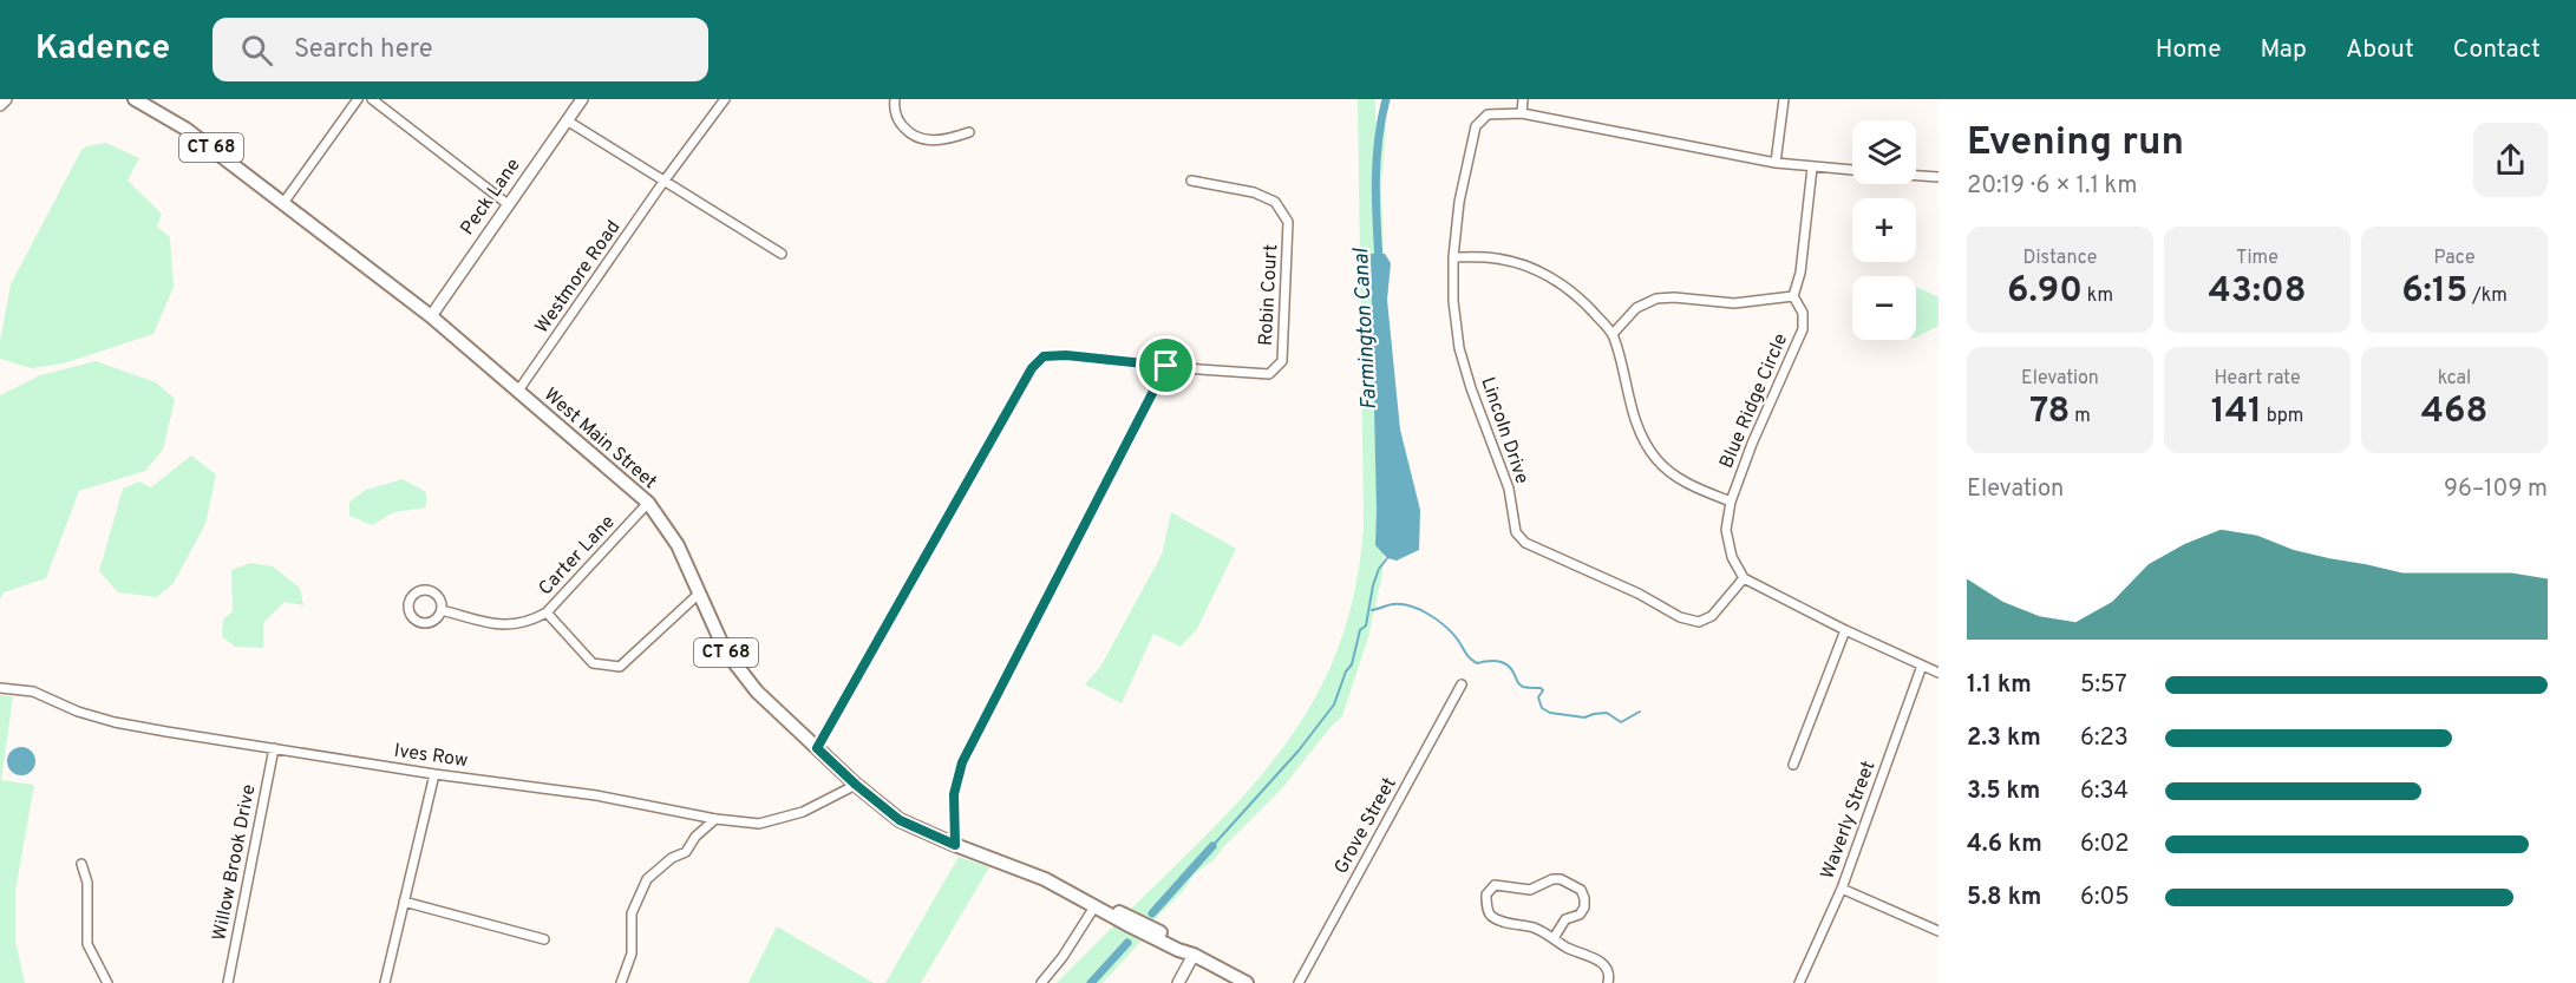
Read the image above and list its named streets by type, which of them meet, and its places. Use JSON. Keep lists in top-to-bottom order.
{
  "streets": {
    "main road": ["CT 68", "West Main Street"],
    "street": [
      "Peck Lane",
      "Westmore Road",
      "Robin Court",
      "Blue Ridge Circle",
      "Lincoln Drive",
      "Carter Lane",
      "Ives Row",
      "Waverly Street",
      "Grove Street",
      "Willow Brook Drive"
    ]
  },
  "crossings": [
    ["Peck Lane", "West Main Street"],
    ["Westmore Road", "West Main Street"],
    ["Robin Court", "West Main Street"],
    ["Blue Ridge Circle", "Lincoln Drive"],
    ["West Main Street", "Carter Lane"],
    ["West Main Street", "Ives Row"],
    ["Ives Row", "Willow Brook Drive"]
  ],
  "water": ["Farmington Canal"],
  "page": {
    "header": "Kadence",
    "search": "Search here",
    "nav": [
      "Home",
      "Map",
      "About",
      "Contact"
    ],
    "heading": ["Evening run", "20:19 · 6 × 1.1 km"],
    "map_buttons": ["+", "−"],
    "stats": [
      ["Distance", "6.90 km"],
      ["Time", "43:08"],
      ["Pace", "6:15 /km"],
      ["Elevation", "78 m"],
      ["Heart rate", "141 bpm"],
      ["kcal", "468"]
    ],
    "chart": ["Elevation", "96–109 m"],
    "list": [
      {
        "name": "1.1 km",
        "note": "5:57"
      },
      {
        "name": "2.3 km",
        "note": "6:23"
      },
      {
        "name": "3.5 km",
        "note": "6:34"
      },
      {
        "name": "4.6 km",
        "note": "6:02"
      },
      {
        "name": "5.8 km",
        "note": "6:05"
      }
    ]
  }
}
